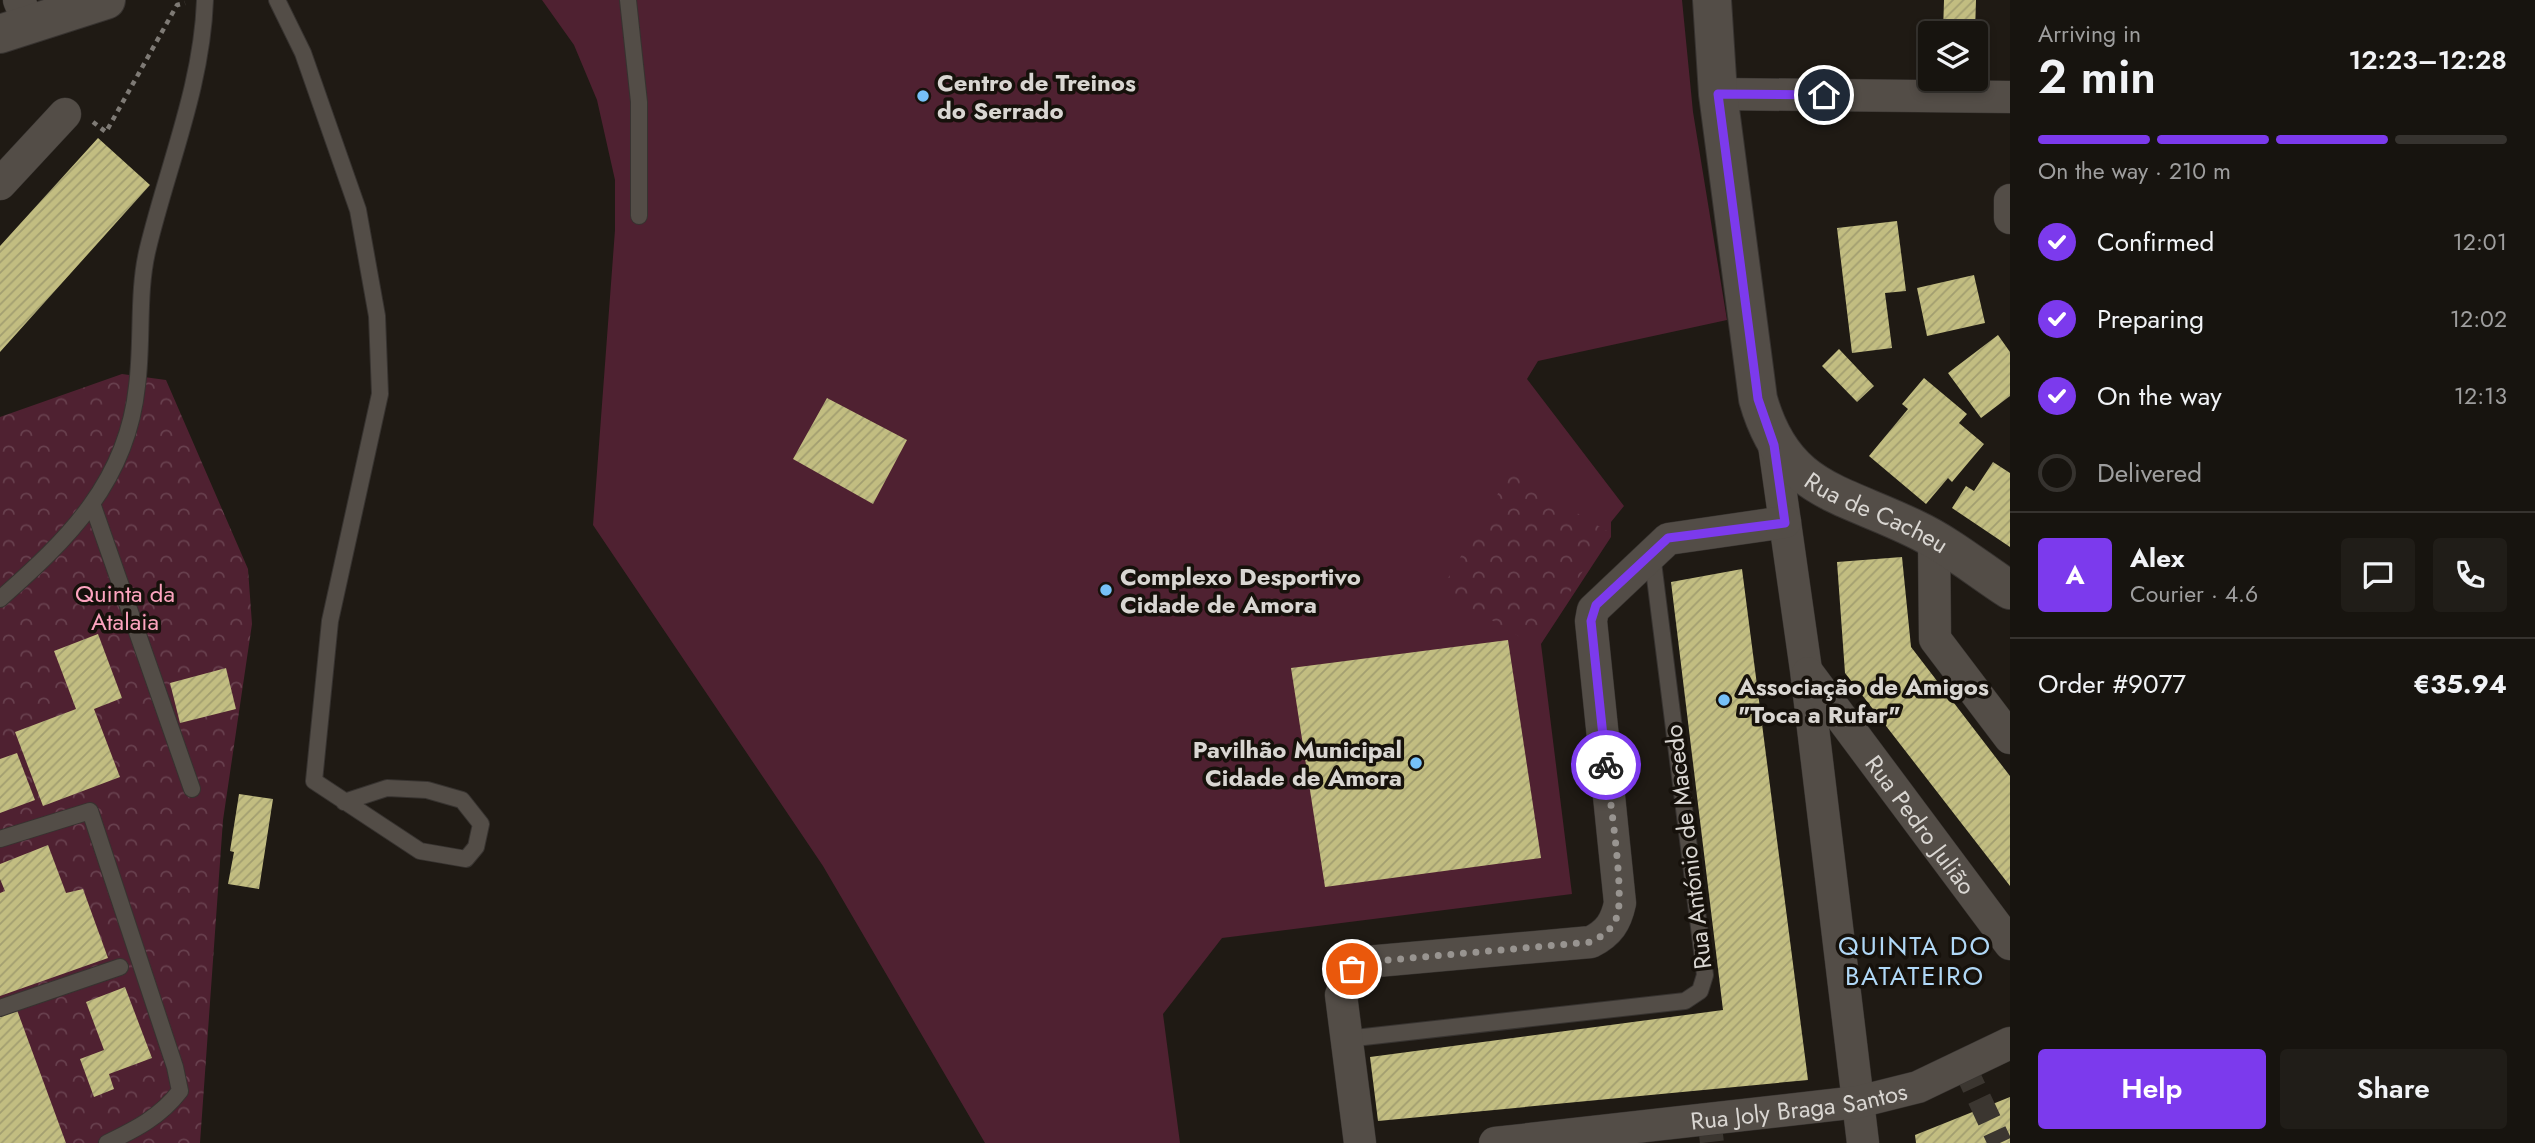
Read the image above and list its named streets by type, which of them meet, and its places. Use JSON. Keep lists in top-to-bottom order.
{
  "streets": {
    "main road": ["Rua de Cacheu"],
    "street": ["Rua Pedro Julião", "Rua Joly Braga Santos"],
    "lane": ["Rua António de Macedo"]
  },
  "districts": ["QUINTA DO BATATEIRO"],
  "parks": ["Quinta da Atalaia"],
  "places": [
    "Centro de Treinos do Serrado",
    "Complexo Desportivo Cidade de Amora",
    "Associação de Amigos \"Toca a Rufar\"",
    "Pavilhão Municipal Cidade de Amora"
  ],
  "page": {
    "heading": ["2 min", "Arriving in", "12:23–12:28"],
    "panel": [
      "Alex",
      "Courier · 4.6",
      "Order #9077",
      "€35.94"
    ],
    "bar": "On the way · 210 m",
    "list": [
      ["Confirmed", "12:01"],
      ["Preparing", "12:02"],
      ["On the way", "12:13"],
      "Delivered"
    ],
    "round": "A",
    "buttons": ["Help", "Share"]
  }
}
